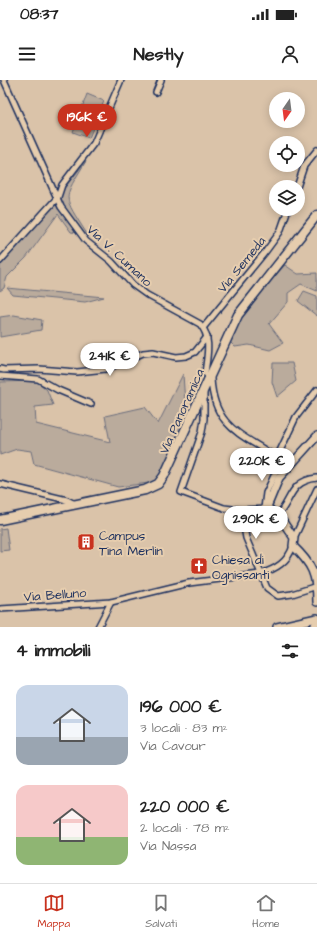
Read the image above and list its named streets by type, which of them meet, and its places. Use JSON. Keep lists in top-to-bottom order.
{
  "streets": {
    "main road": ["Via Panoramica"],
    "street": ["Via V. Cumano", "Via Semeda", "Via Belluno"]
  },
  "crossings": [
    ["Via V. Cumano", "Via Semeda"]
  ],
  "places": {
    "building": ["Campus Tina Merlin"],
    "church": ["Chiesa di Ognissanti"]
  },
  "north": "bottom",
  "page": {
    "status": "08:37",
    "header": "Nestly",
    "price": [
      "196K €",
      "241K €",
      "220K €",
      "290K €"
    ],
    "heading": "4 immobili",
    "list": [
      {
        "name": "196 000 €",
        "note": "3 locali · 83 m² · Via Cavour"
      },
      {
        "name": "220 000 €",
        "note": "2 locali · 78 m² · Via Nassa"
      }
    ],
    "tabs": ["Mappa", "Salvati", "Home"]
  }
}
